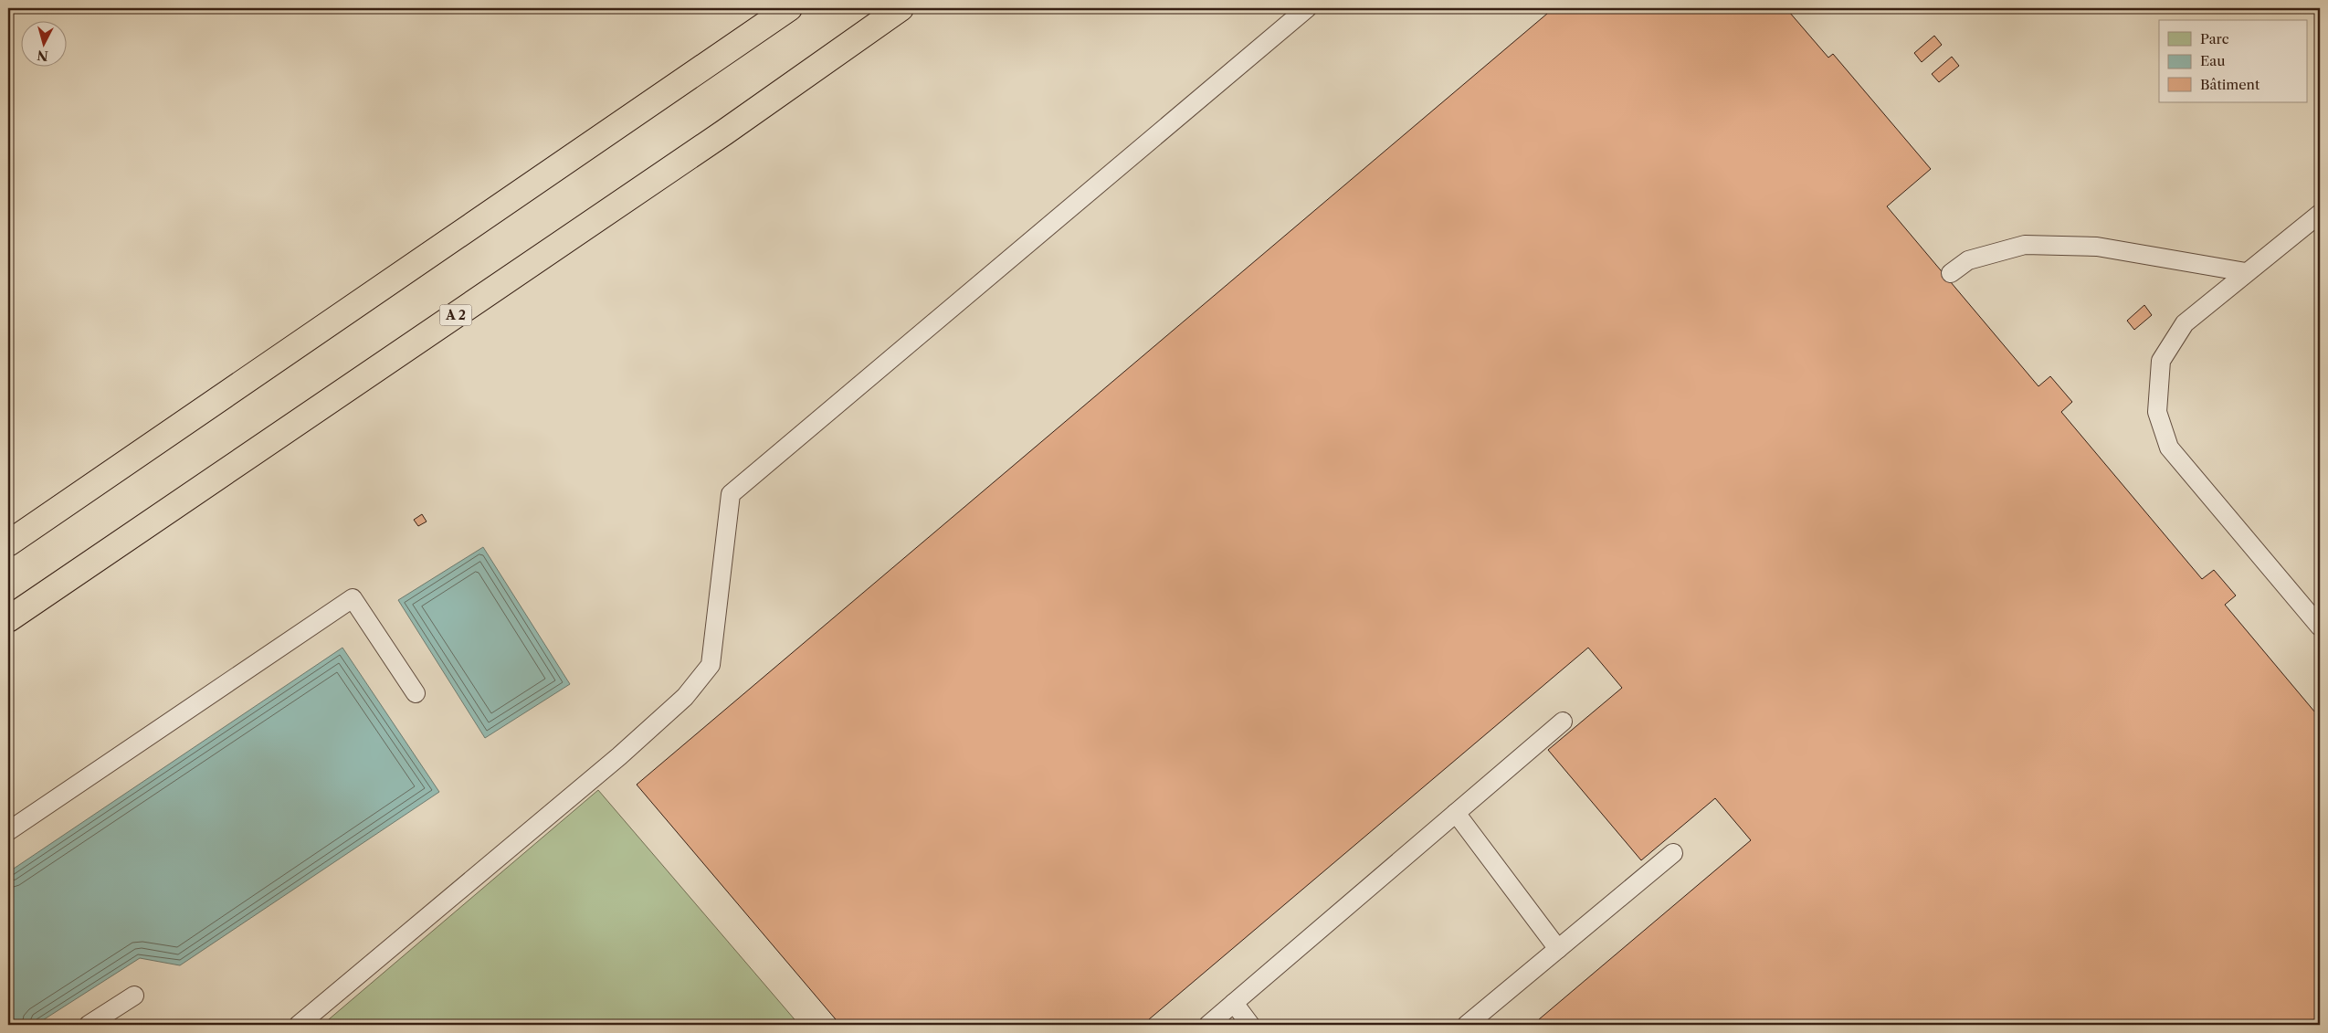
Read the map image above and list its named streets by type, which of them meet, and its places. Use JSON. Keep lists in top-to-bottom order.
{
  "streets": {
    "highway": ["A 2"]
  },
  "legend": ["Parc", "Eau", "Bâtiment"],
  "north": "bottom"
}
